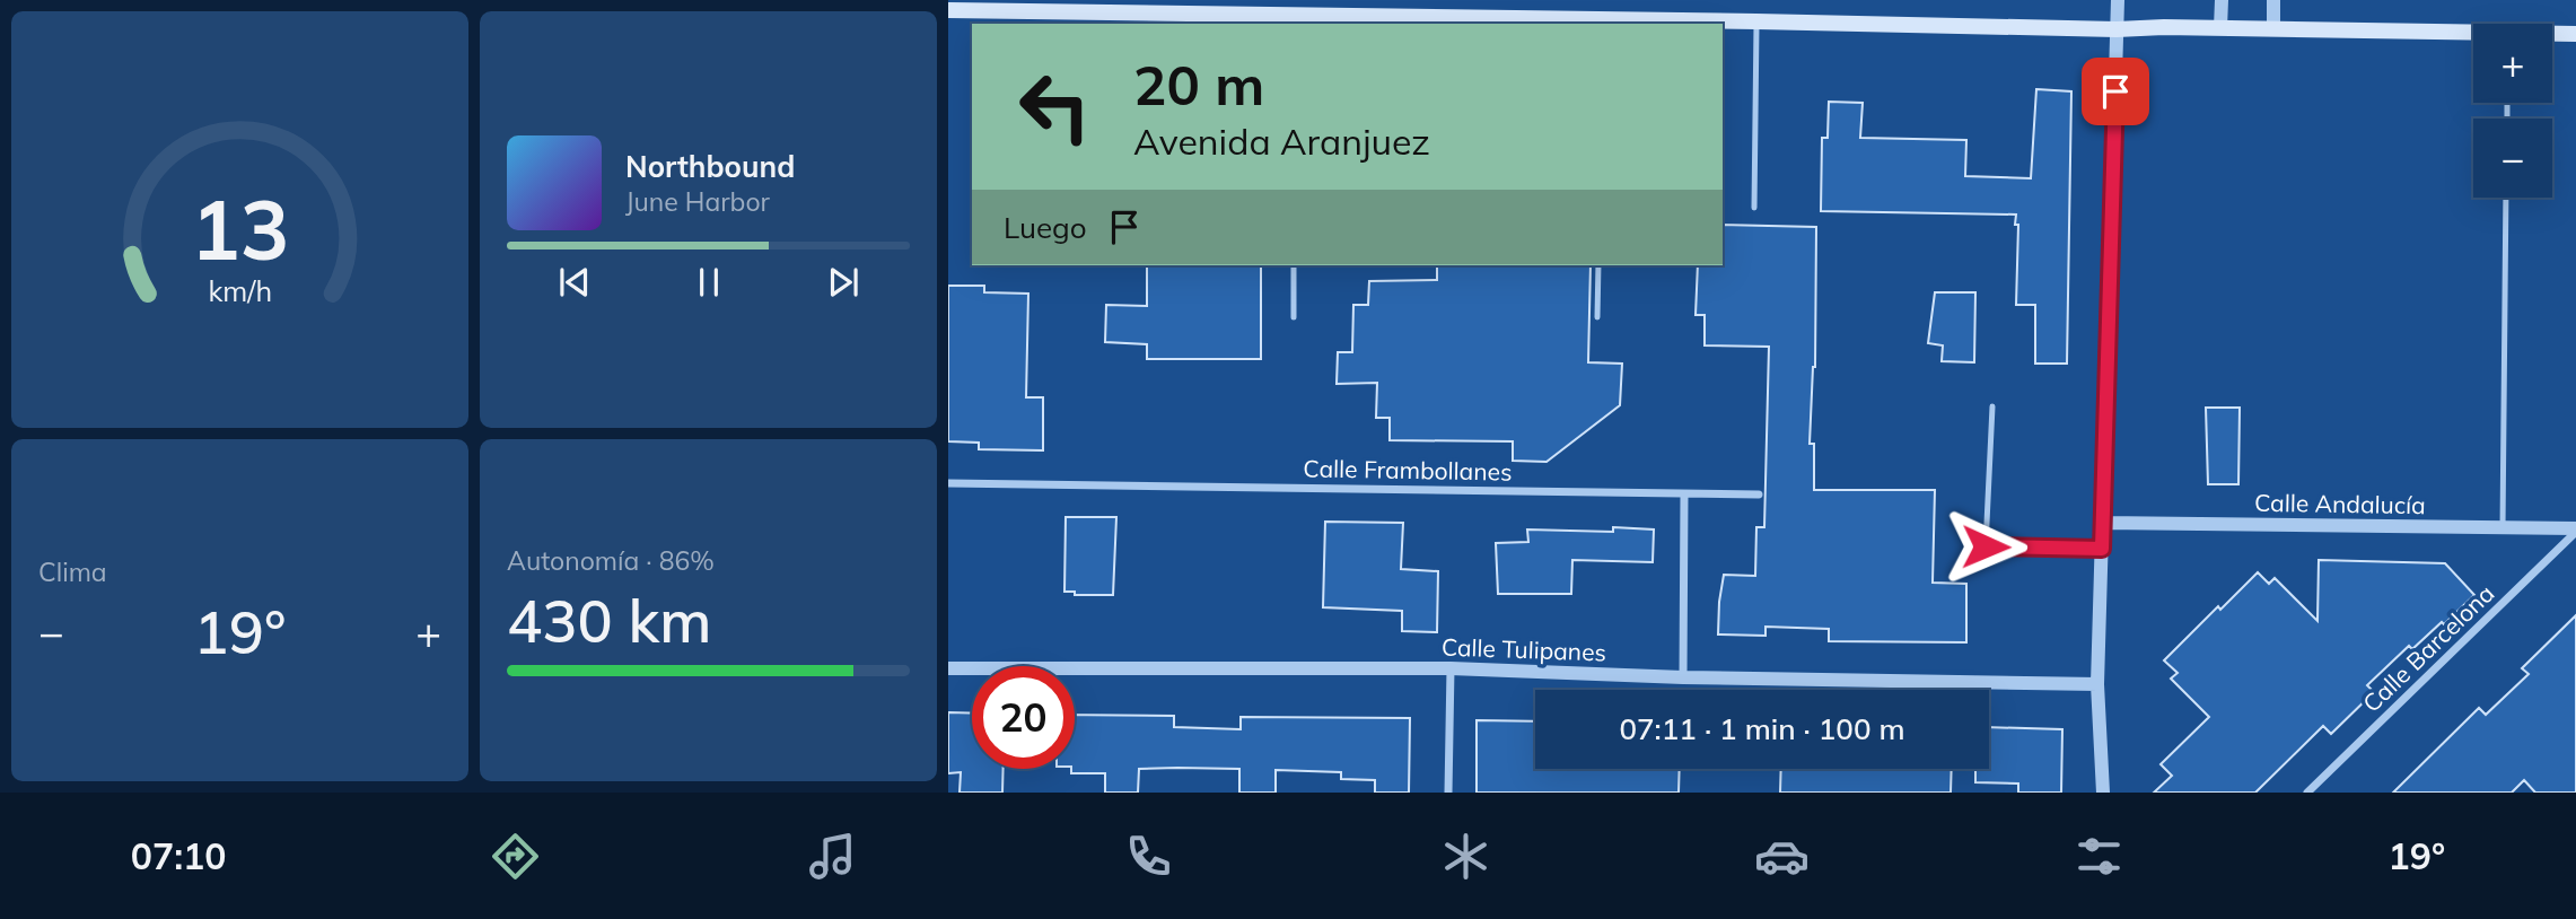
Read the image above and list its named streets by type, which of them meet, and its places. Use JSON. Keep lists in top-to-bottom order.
{
  "streets": {
    "street": [
      "Calle Frambollanes",
      "Calle Andalucía",
      "Calle Barcelona",
      "Calle Tulipanes"
    ]
  },
  "crossings": [
    ["Calle Andalucía", "Calle Barcelona"]
  ],
  "page": {
    "map_buttons": ["+", "−"],
    "turn": ["20 m", "Avenida Aranjuez"],
    "song": ["Northbound", "June Harbor"],
    "then": "Luego",
    "tile": [
      "Clima",
      ["Autonomía · 86%", "430 km"]
    ],
    "heat": ["−", "19°", "+"],
    "limit": "20",
    "trip": "07:11 · 1 min · 100 m",
    "tabs": ["07:10", "19°"],
    "gauge": ["13", "km/h"]
  }
}
